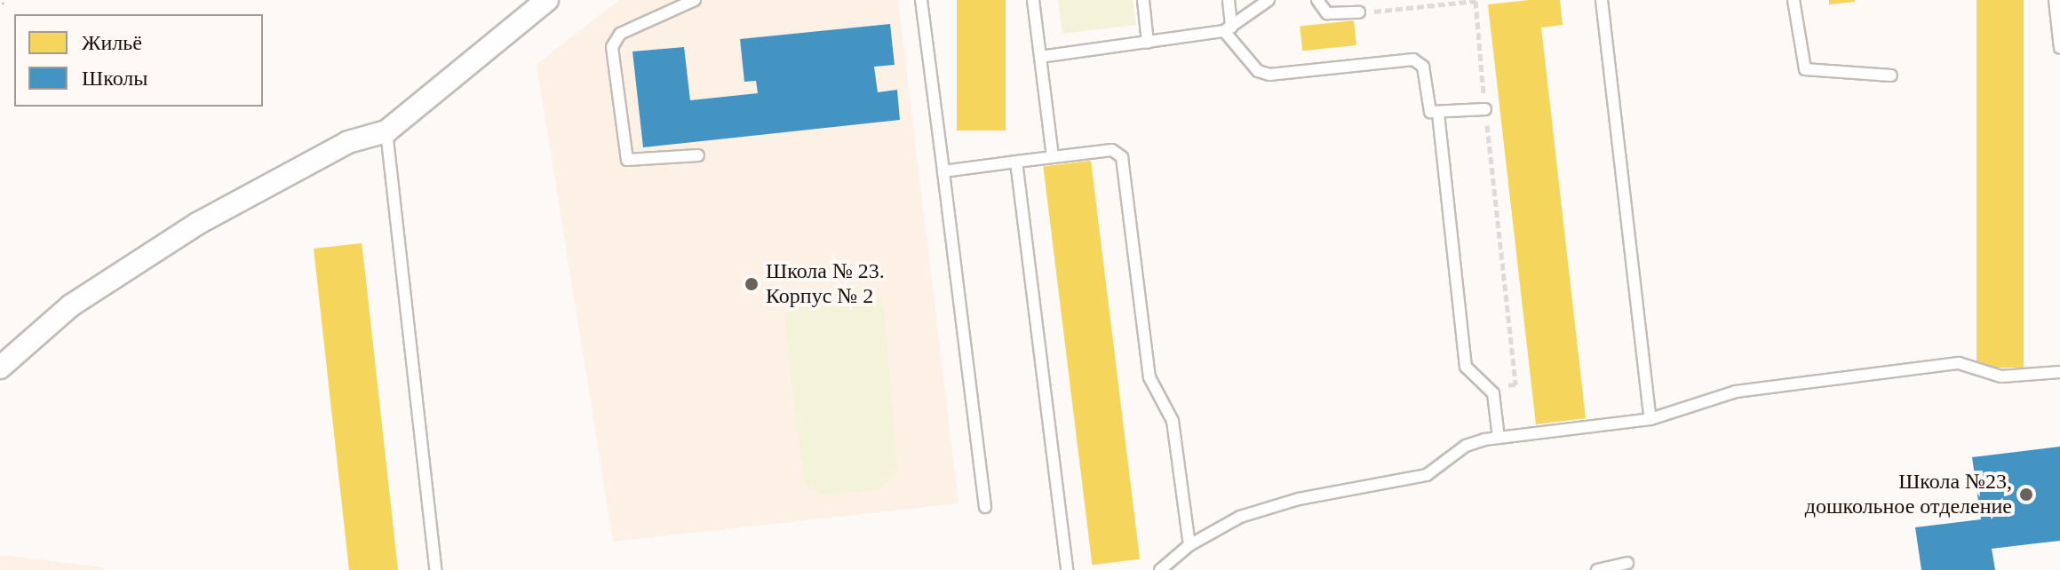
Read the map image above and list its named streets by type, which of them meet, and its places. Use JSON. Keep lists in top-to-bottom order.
{
  "places": ["Школа № 23. Корпус № 2", "Школа №23, дошкольное отделение"],
  "legend": ["Жильё", "Школы"]
}
